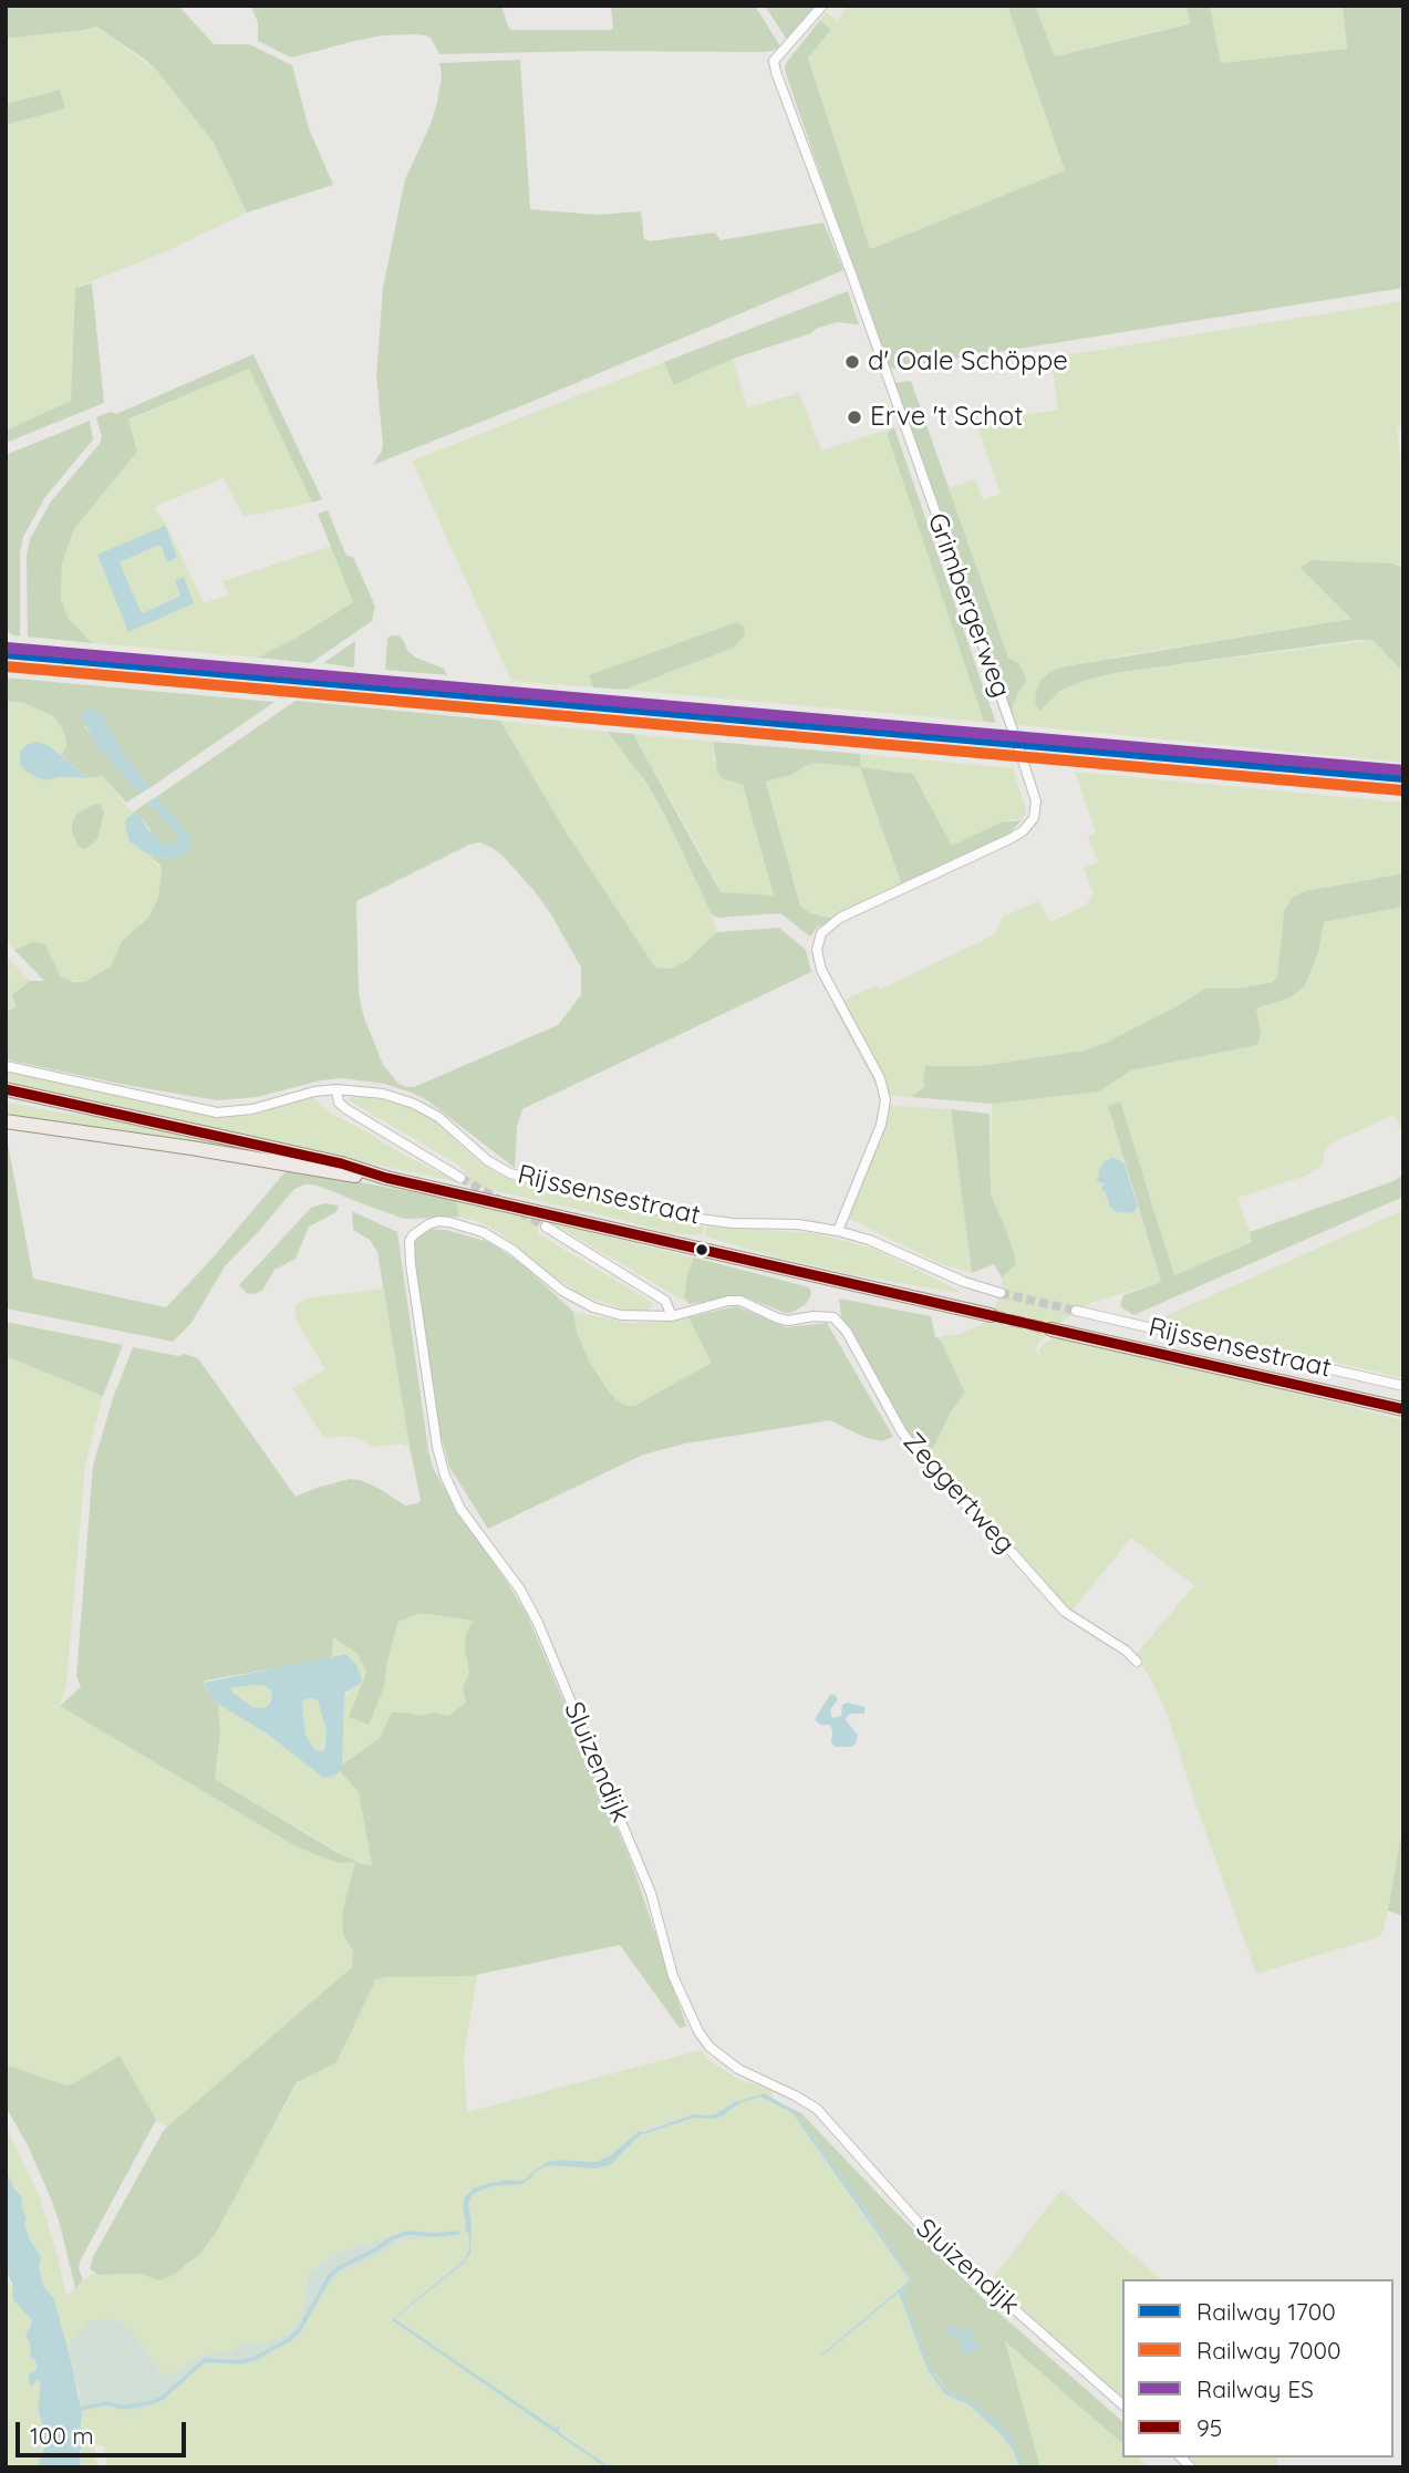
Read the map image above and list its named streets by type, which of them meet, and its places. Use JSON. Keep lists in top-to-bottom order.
{
  "streets": {
    "main road": ["Rijssensestraat"],
    "street": ["Grimbergerweg", "Zeggertweg", "Sluizendijk"]
  },
  "crossings": [
    ["Grimbergerweg", "Rijssensestraat"],
    ["Zeggertweg", "Sluizendijk"]
  ],
  "places": ["d' Oale Schöppe", "Erve 't Schot"],
  "lines": [
    "rail line ES",
    "rail line 1700",
    "rail line 7000",
    "transit line 95"
  ],
  "legend": [
    "Railway 1700",
    "Railway 7000",
    "Railway ES",
    "95"
  ],
  "scale_bar": "100 m"
}
